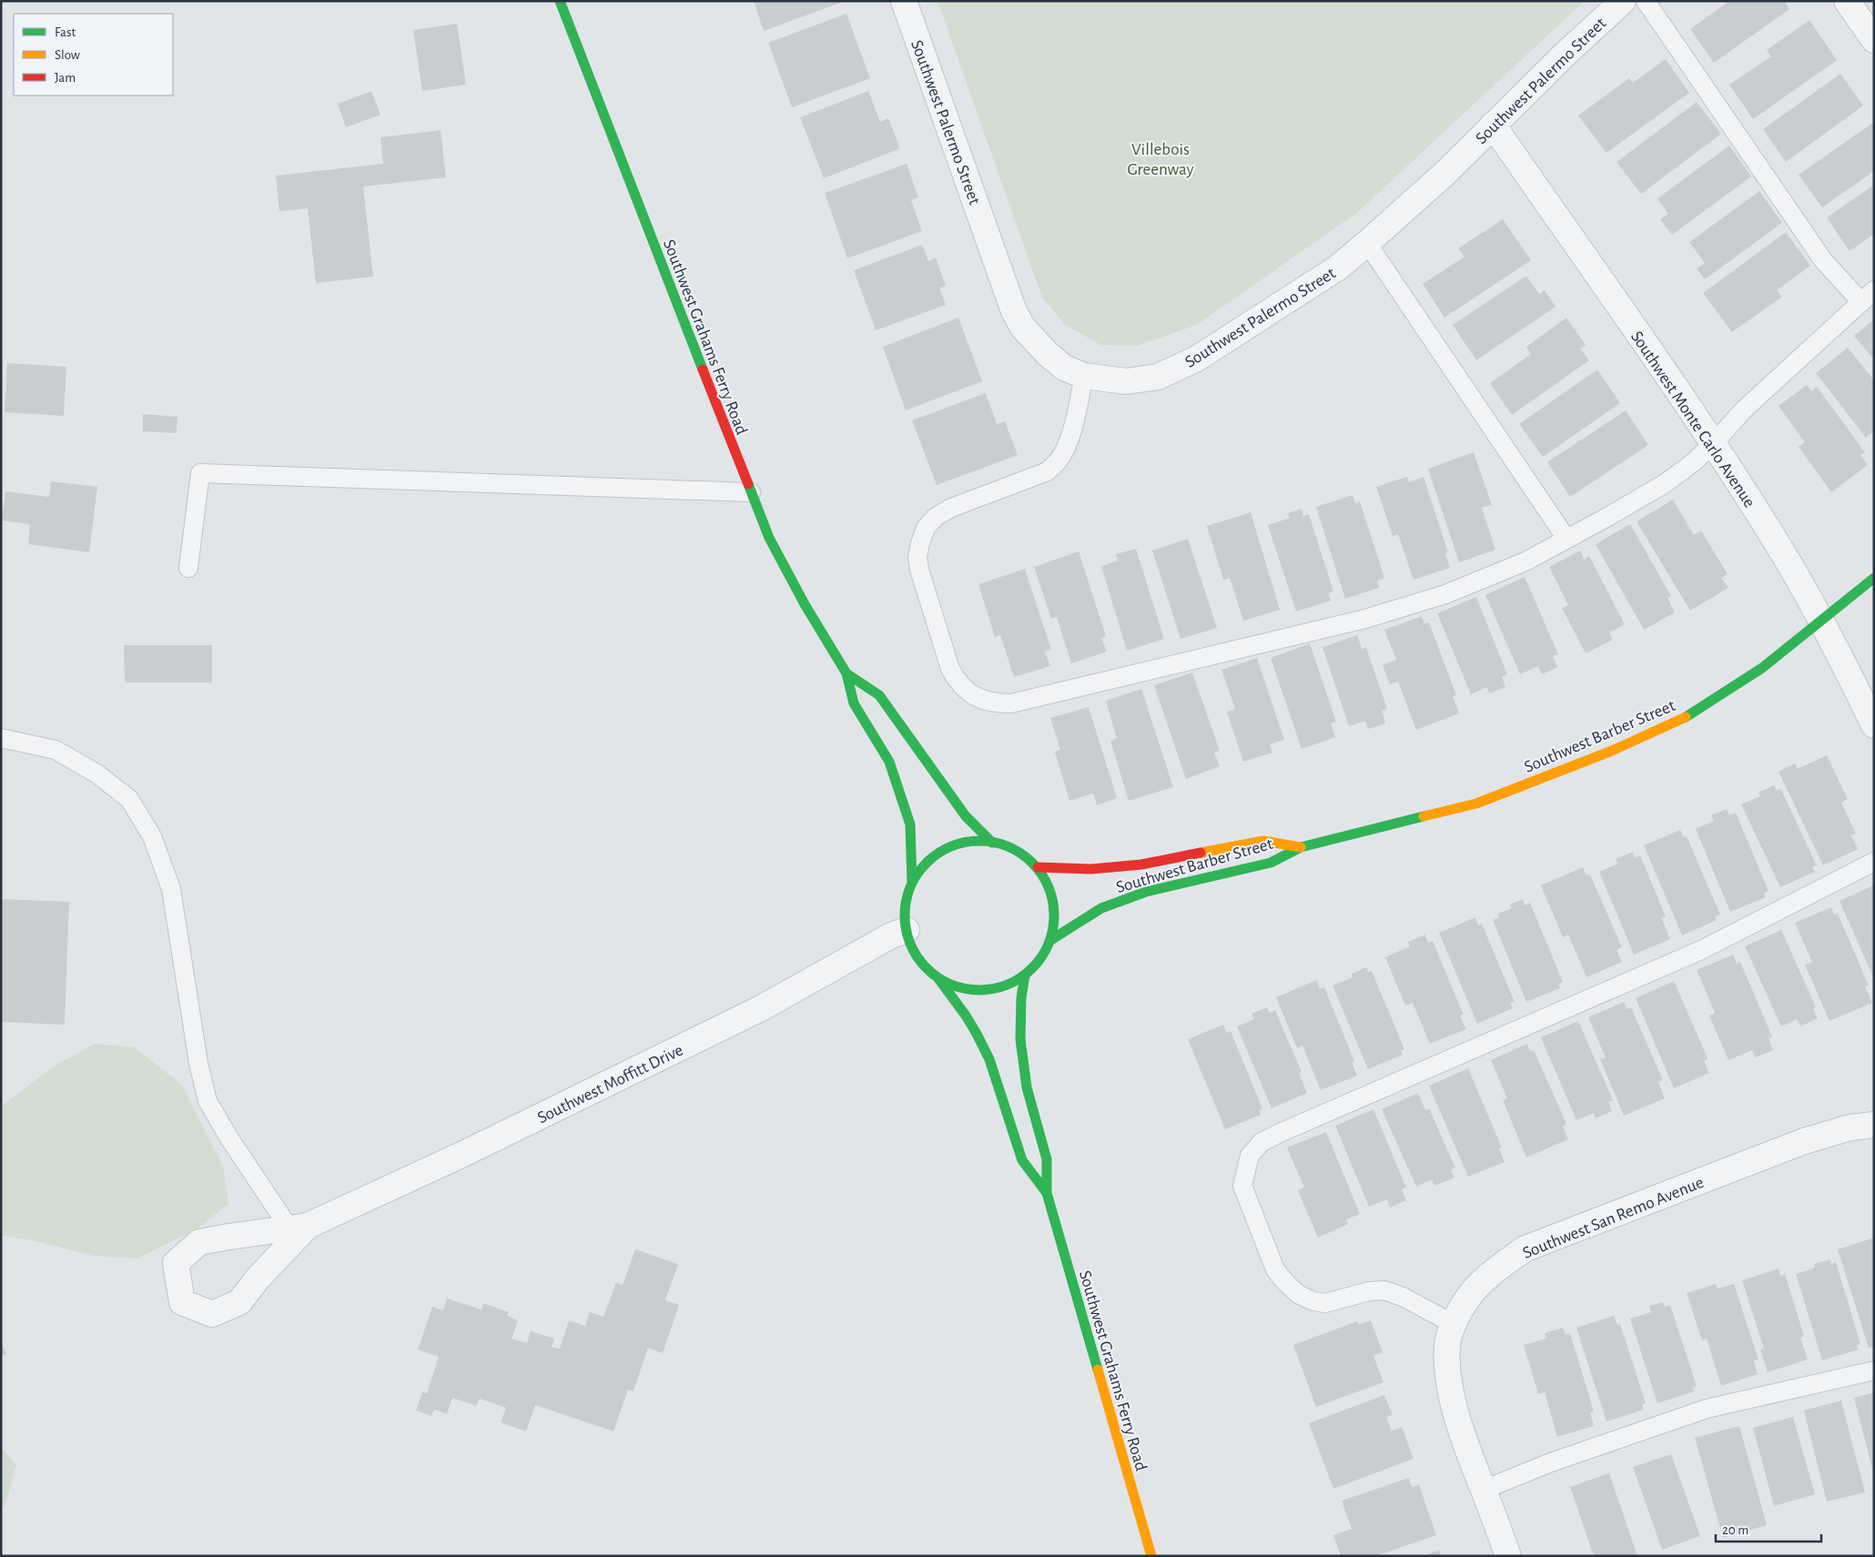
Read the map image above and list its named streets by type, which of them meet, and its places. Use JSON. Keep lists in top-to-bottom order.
{
  "streets": {
    "main road": ["Southwest Grahams Ferry Road", "Southwest Barber Street"],
    "street": [
      "Southwest Palermo Street",
      "Southwest Monte Carlo Avenue",
      "Southwest Moffitt Drive",
      "Southwest San Remo Avenue"
    ]
  },
  "crossings": [
    ["Southwest Palermo Street", "Southwest Monte Carlo Avenue"],
    ["Southwest Grahams Ferry Road", "Southwest Barber Street"],
    ["Southwest Grahams Ferry Road", "Southwest Moffitt Drive"],
    ["Southwest Monte Carlo Avenue", "Southwest Barber Street"],
    ["Southwest Barber Street", "Southwest Moffitt Drive"]
  ],
  "parks": ["Villebois Greenway"],
  "legend": ["Fast", "Slow", "Jam"],
  "scale_bar": "20 m"
}
